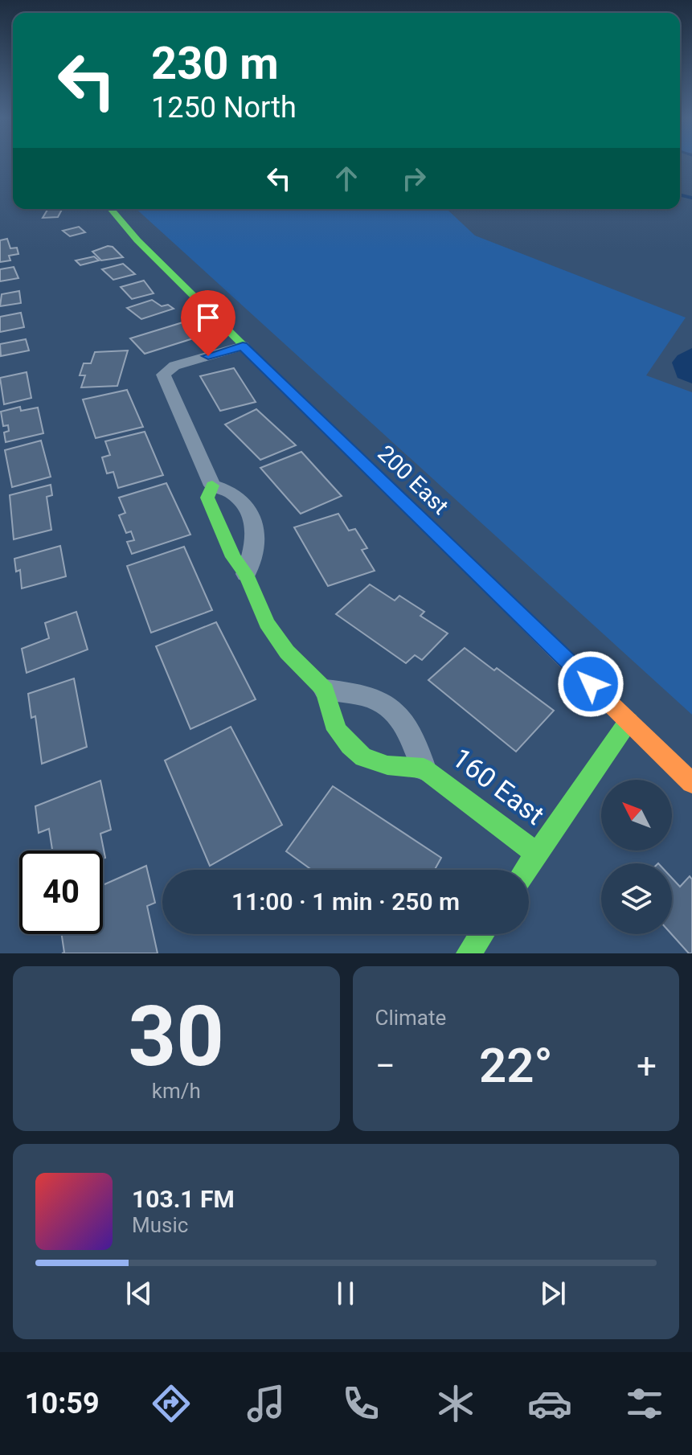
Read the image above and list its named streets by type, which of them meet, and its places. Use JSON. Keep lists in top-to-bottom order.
{
  "streets": {
    "street": ["200 East", "160 East"]
  },
  "crossings": [
    ["200 East", "160 East"]
  ],
  "north": "top left",
  "page": {
    "turn": ["230 m", "1250 North"],
    "limit": "40",
    "trip": "11:00 · 1 min · 250 m",
    "tile": [
      ["30", "km/h"],
      "Climate"
    ],
    "heat": ["−", "22°", "+"],
    "song": ["103.1 FM", "Music"],
    "tabs": "10:59"
  }
}
